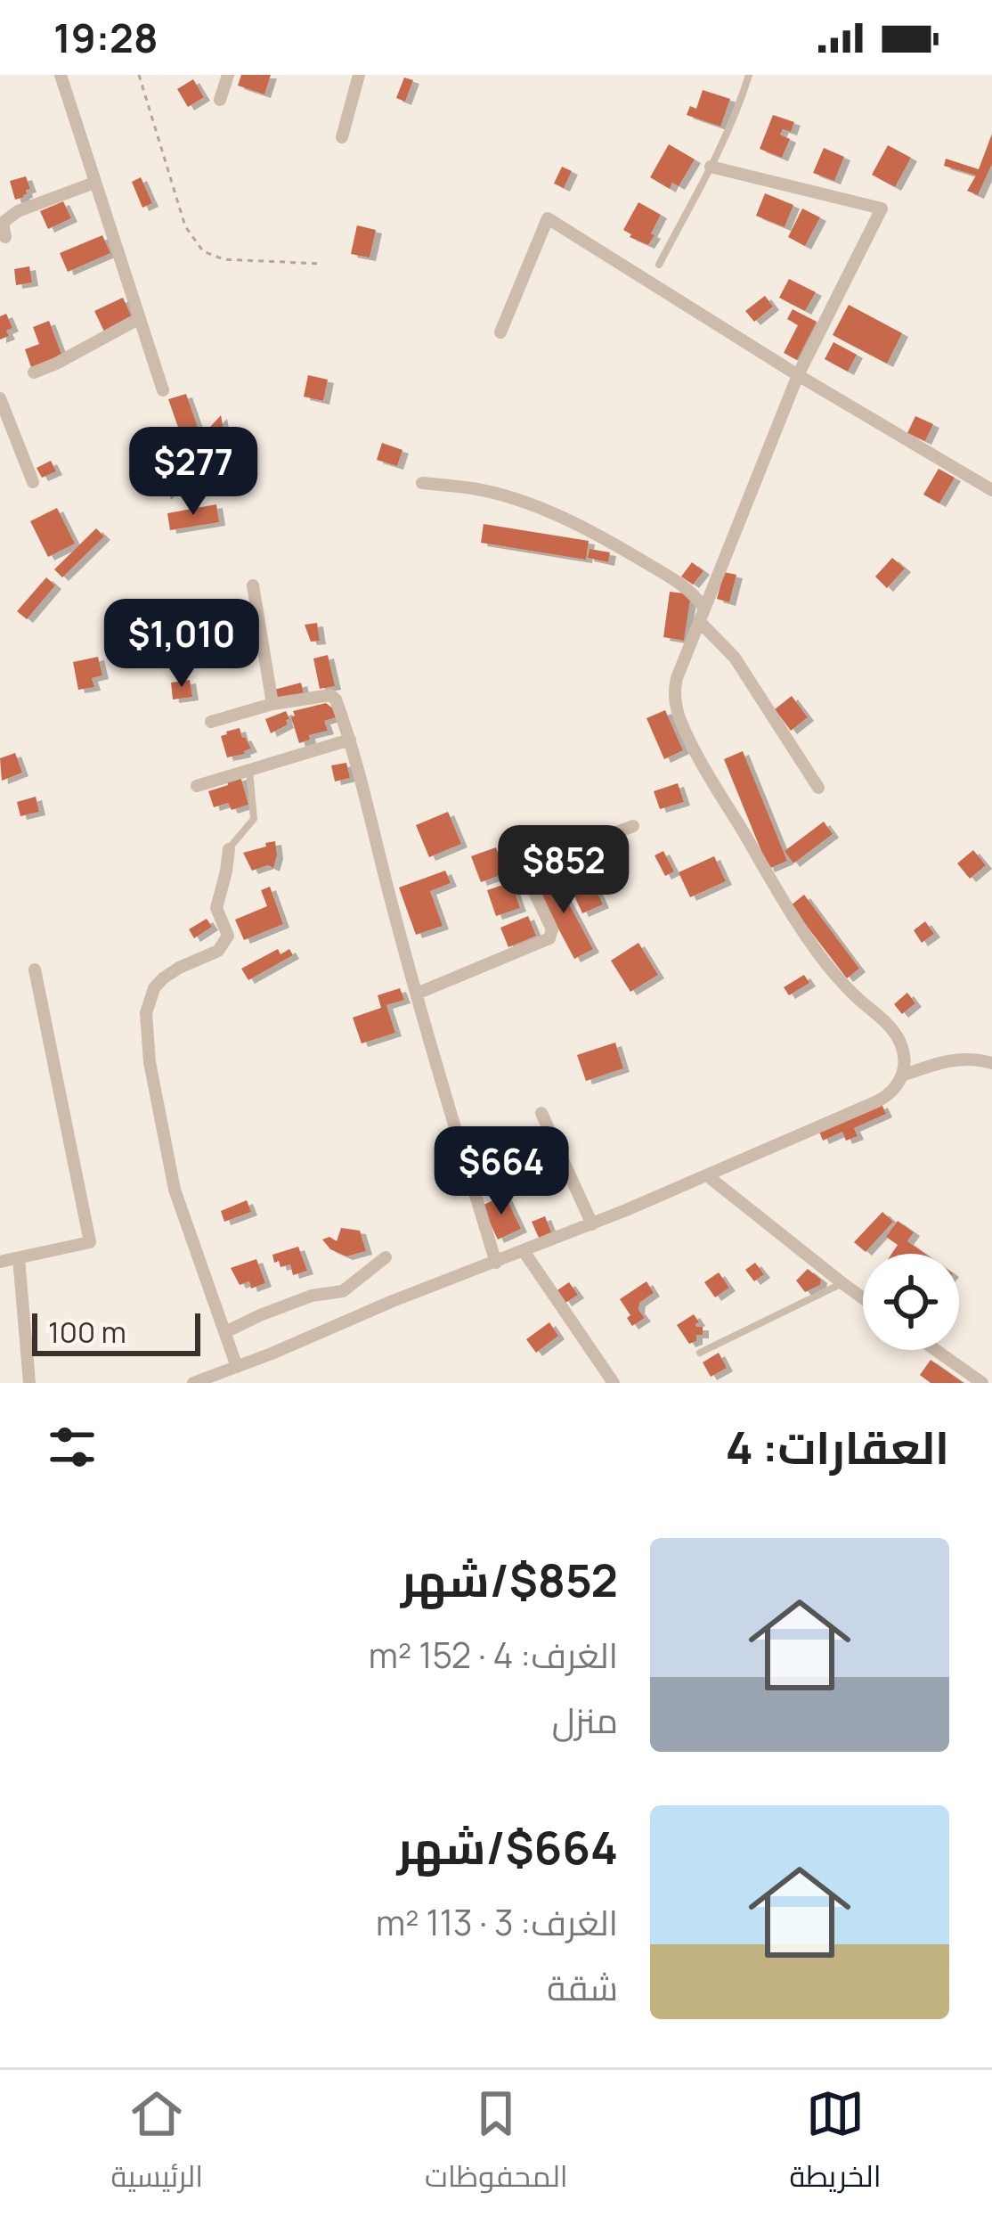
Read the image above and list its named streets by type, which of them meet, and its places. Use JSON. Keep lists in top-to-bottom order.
{
  "scale_bar": "100 m",
  "page": {
    "status": "19:28",
    "price": [
      "$277",
      "$1,010",
      "$852",
      "$664"
    ],
    "scale": "100 m",
    "heading": "العقارات: 4",
    "list": [
      {
        "name": "$852/شهر",
        "note": "الغرف: 4 · 152 m² · منزل"
      },
      {
        "name": "$664/شهر",
        "note": "الغرف: 3 · 113 m² · شقة"
      }
    ],
    "tabs": ["الخريطة", "المحفوظات", "الرئيسية"]
  }
}
